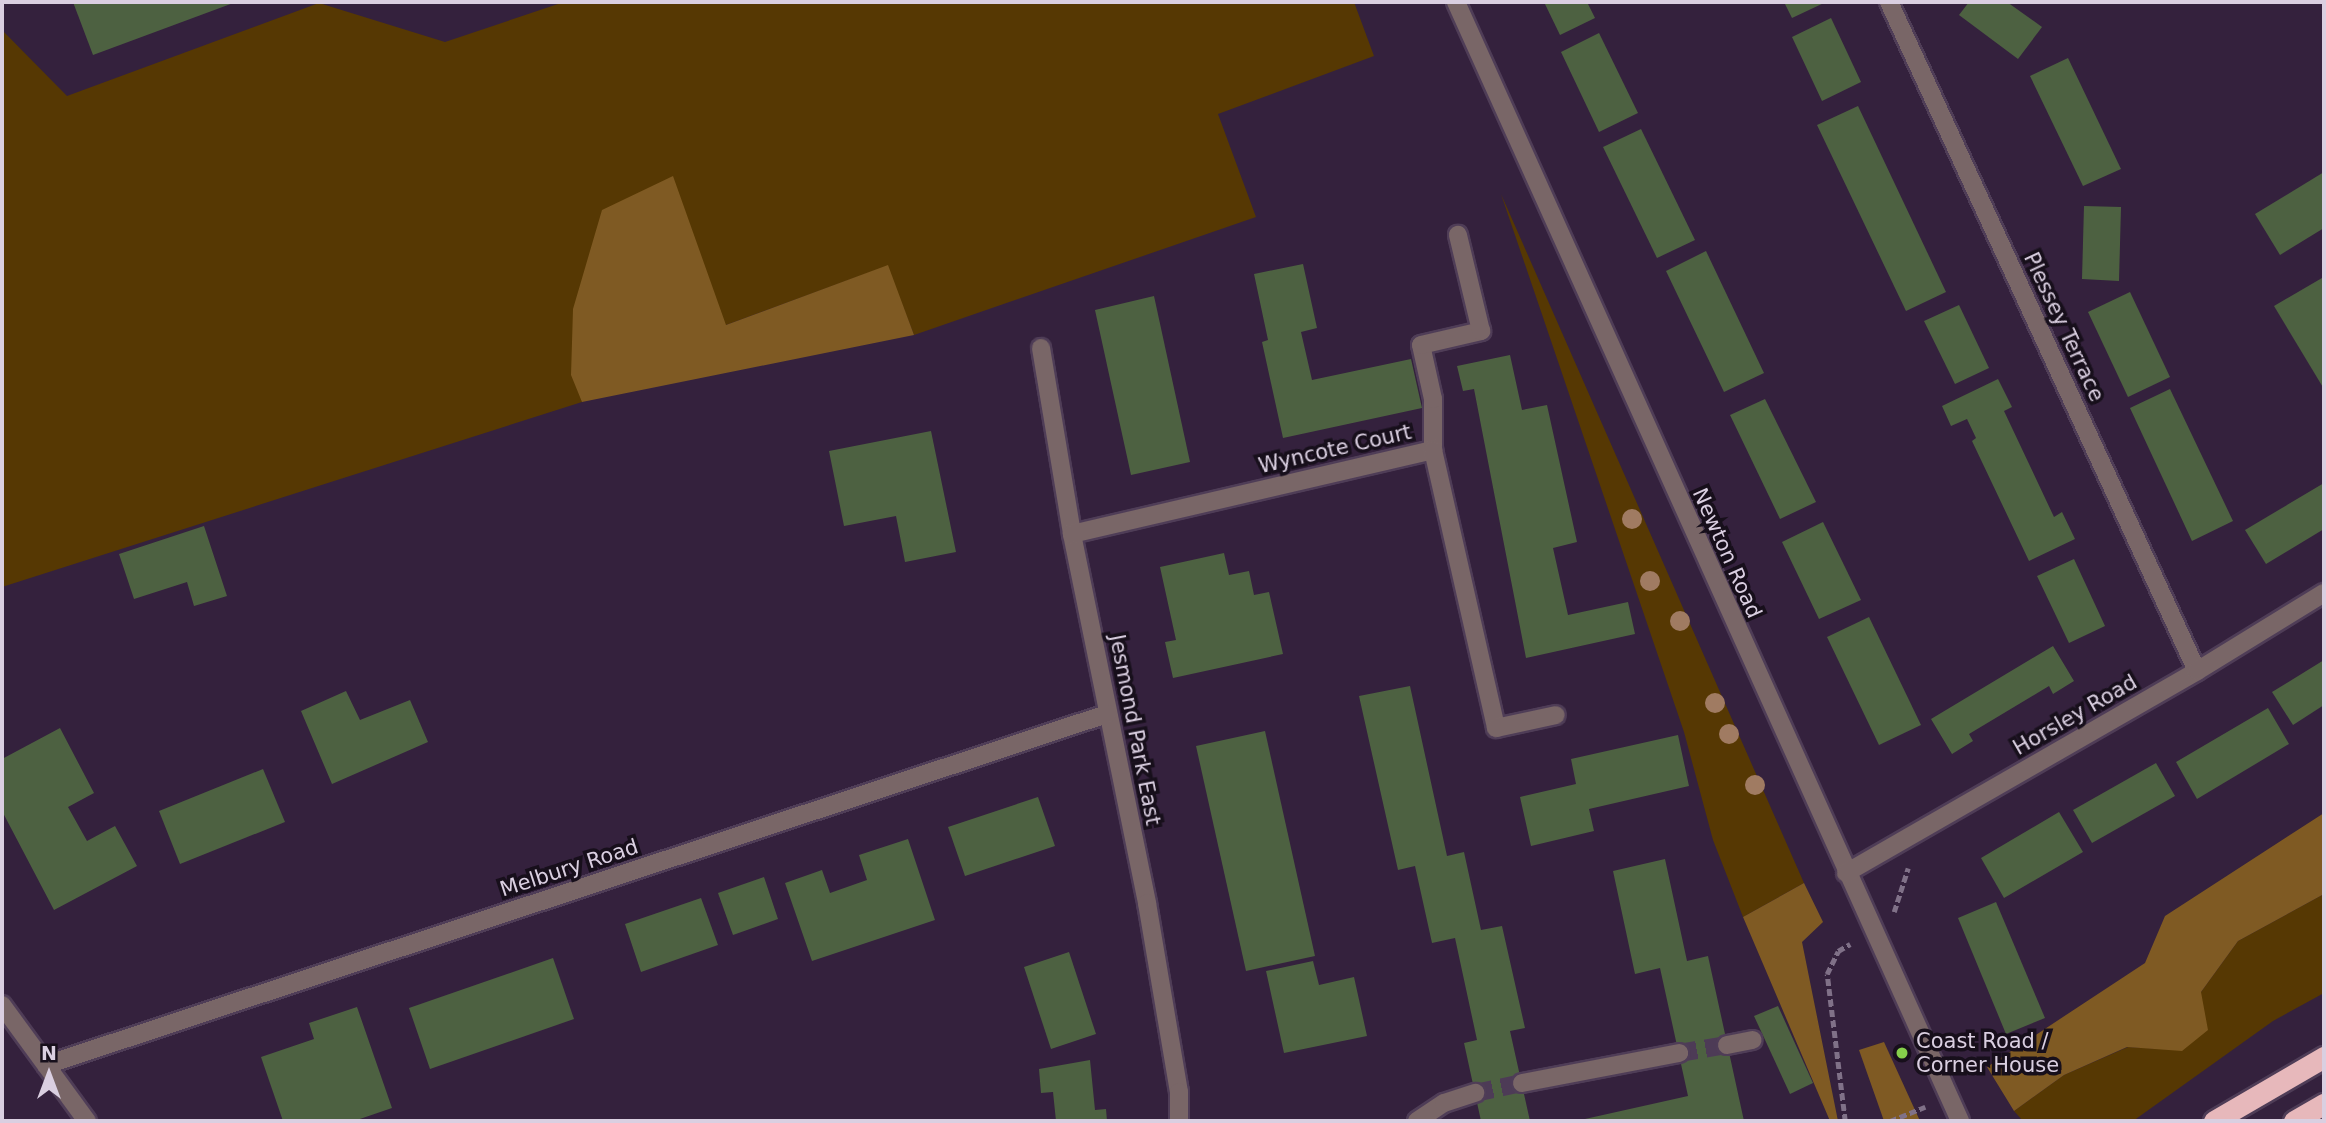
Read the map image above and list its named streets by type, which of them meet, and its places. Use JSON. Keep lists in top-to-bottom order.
{
  "streets": {
    "street": [
      "Plessey Terrace",
      "Wyncote Court",
      "Newton Road",
      "Horsley Road",
      "Jesmond Park East",
      "Melbury Road"
    ]
  },
  "crossings": [
    ["Plessey Terrace", "Horsley Road"],
    ["Wyncote Court", "Jesmond Park East"],
    ["Newton Road", "Horsley Road"],
    ["Jesmond Park East", "Melbury Road"]
  ],
  "places": ["Coast Road / Corner House"],
  "north": "top"
}
